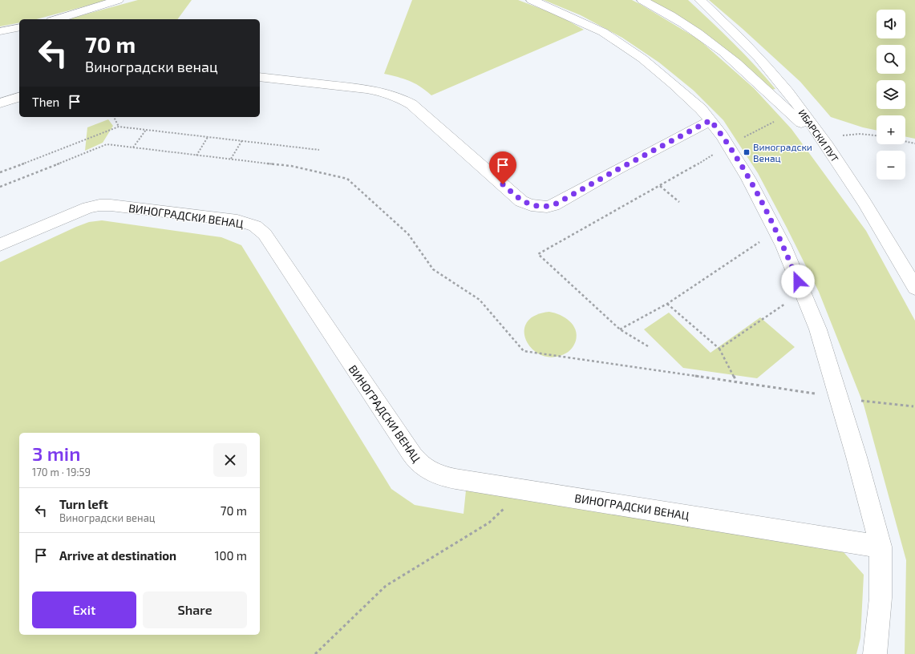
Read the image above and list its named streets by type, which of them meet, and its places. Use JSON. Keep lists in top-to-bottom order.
{
  "streets": {
    "street": ["ИБАРСКИ ПУТ", "ВИНОГРАДСКИ ВЕНАЦ"]
  },
  "places": {
    "transit": ["Виноградски Венац"]
  },
  "page": {
    "map_buttons": ["+", "−"],
    "turn": ["70 m", "Виноградски венац"],
    "then": "Then",
    "heading": ["3 min", "170 m · 19:59"],
    "list": [
      {
        "name": "Turn left",
        "note": "Виноградски венац",
        "value": "70 m"
      },
      {
        "name": "Arrive at destination",
        "value": "100 m"
      }
    ],
    "buttons": ["Exit", "Share"]
  }
}
